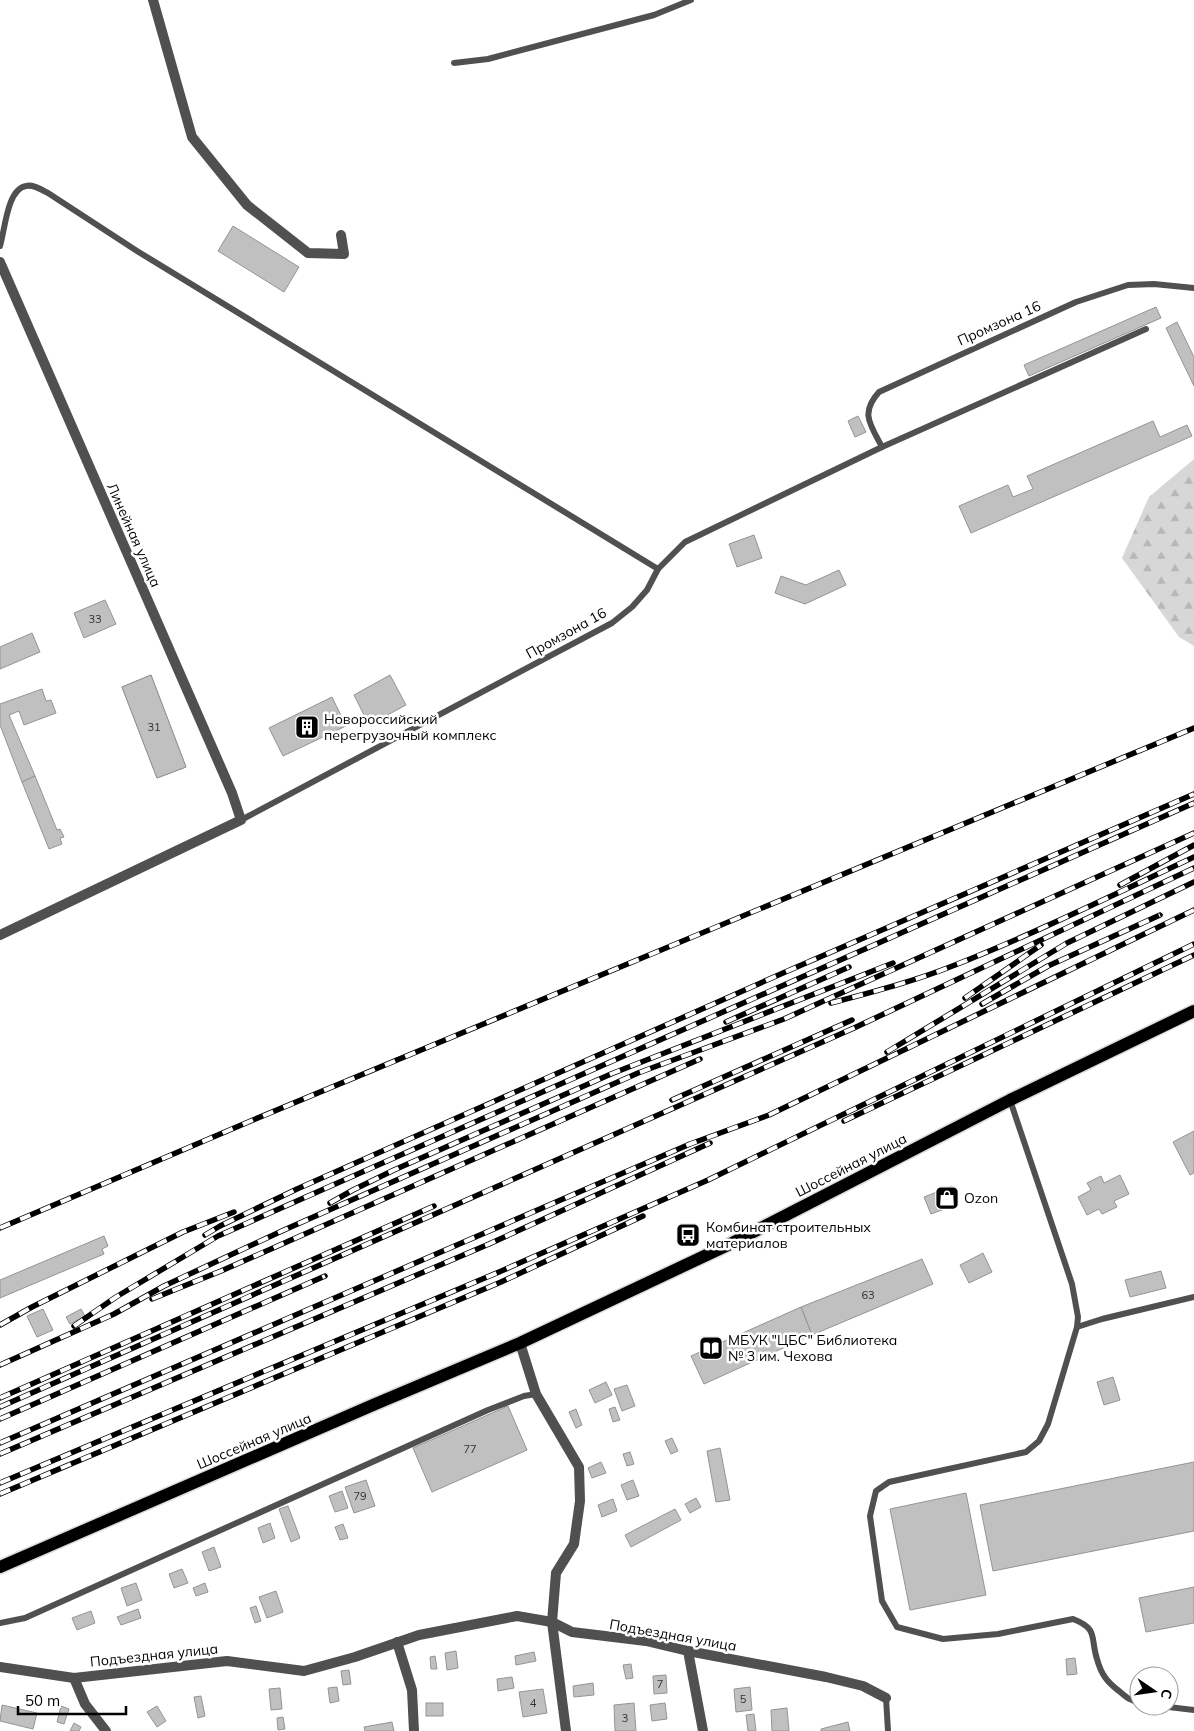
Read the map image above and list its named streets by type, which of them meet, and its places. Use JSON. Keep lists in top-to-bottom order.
{
  "streets": {
    "main road": ["Шоссейная улица"],
    "street": ["Линейная улица", "Подъездная улица"],
    "lane": ["Промзона 16"]
  },
  "crossings": [
    ["Промзона 16", "Линейная улица"]
  ],
  "places": {
    "building": ["Новороссийский перегрузочный комплекс"],
    "shop": ["Ozon"],
    "bus stop": ["Комбинат строительных материалов"],
    "library": ["МБУК \"ЦБС\" Библиотека № 3 им. Чехова"]
  },
  "house_numbers": [
    "33",
    "31",
    "63",
    "77",
    "79",
    "7",
    "5",
    "4",
    "3"
  ],
  "scale_bar": "50 m",
  "north": "right"
}
